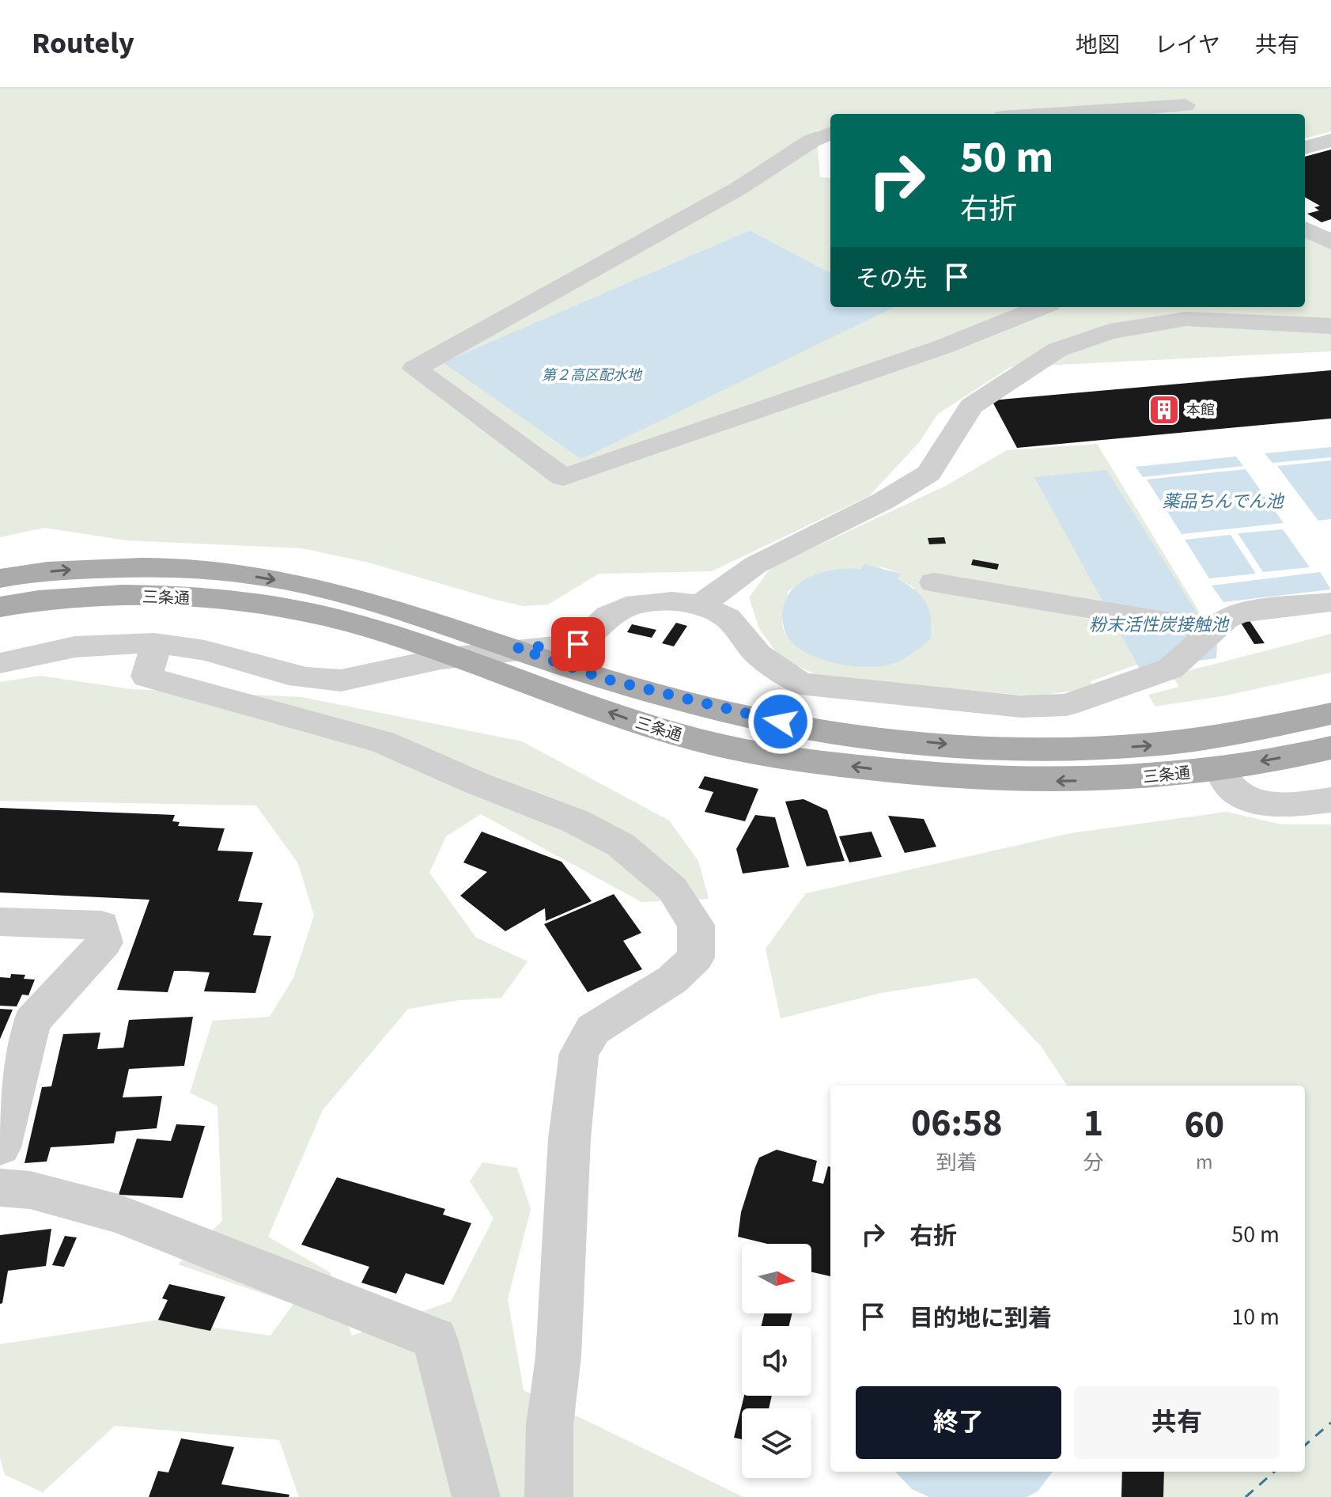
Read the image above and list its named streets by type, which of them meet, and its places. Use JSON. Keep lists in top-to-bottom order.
{
  "streets": {
    "main road": ["三条通"]
  },
  "water": ["第２高区配水地", "薬品ちんでん池", "粉末活性炭接触池"],
  "places": {
    "building": ["本館"]
  },
  "north": "right",
  "page": {
    "header": "Routely",
    "nav": ["地図", "レイヤ", "共有"],
    "turn": ["50 m", "右折"],
    "then": "その先",
    "eta": [
      "06:58",
      "到着",
      "1",
      "分",
      "60",
      "m"
    ],
    "list": [
      {
        "name": "右折",
        "value": "50 m"
      },
      {
        "name": "目的地に到着",
        "value": "10 m"
      }
    ],
    "buttons": ["終了", "共有"]
  }
}
